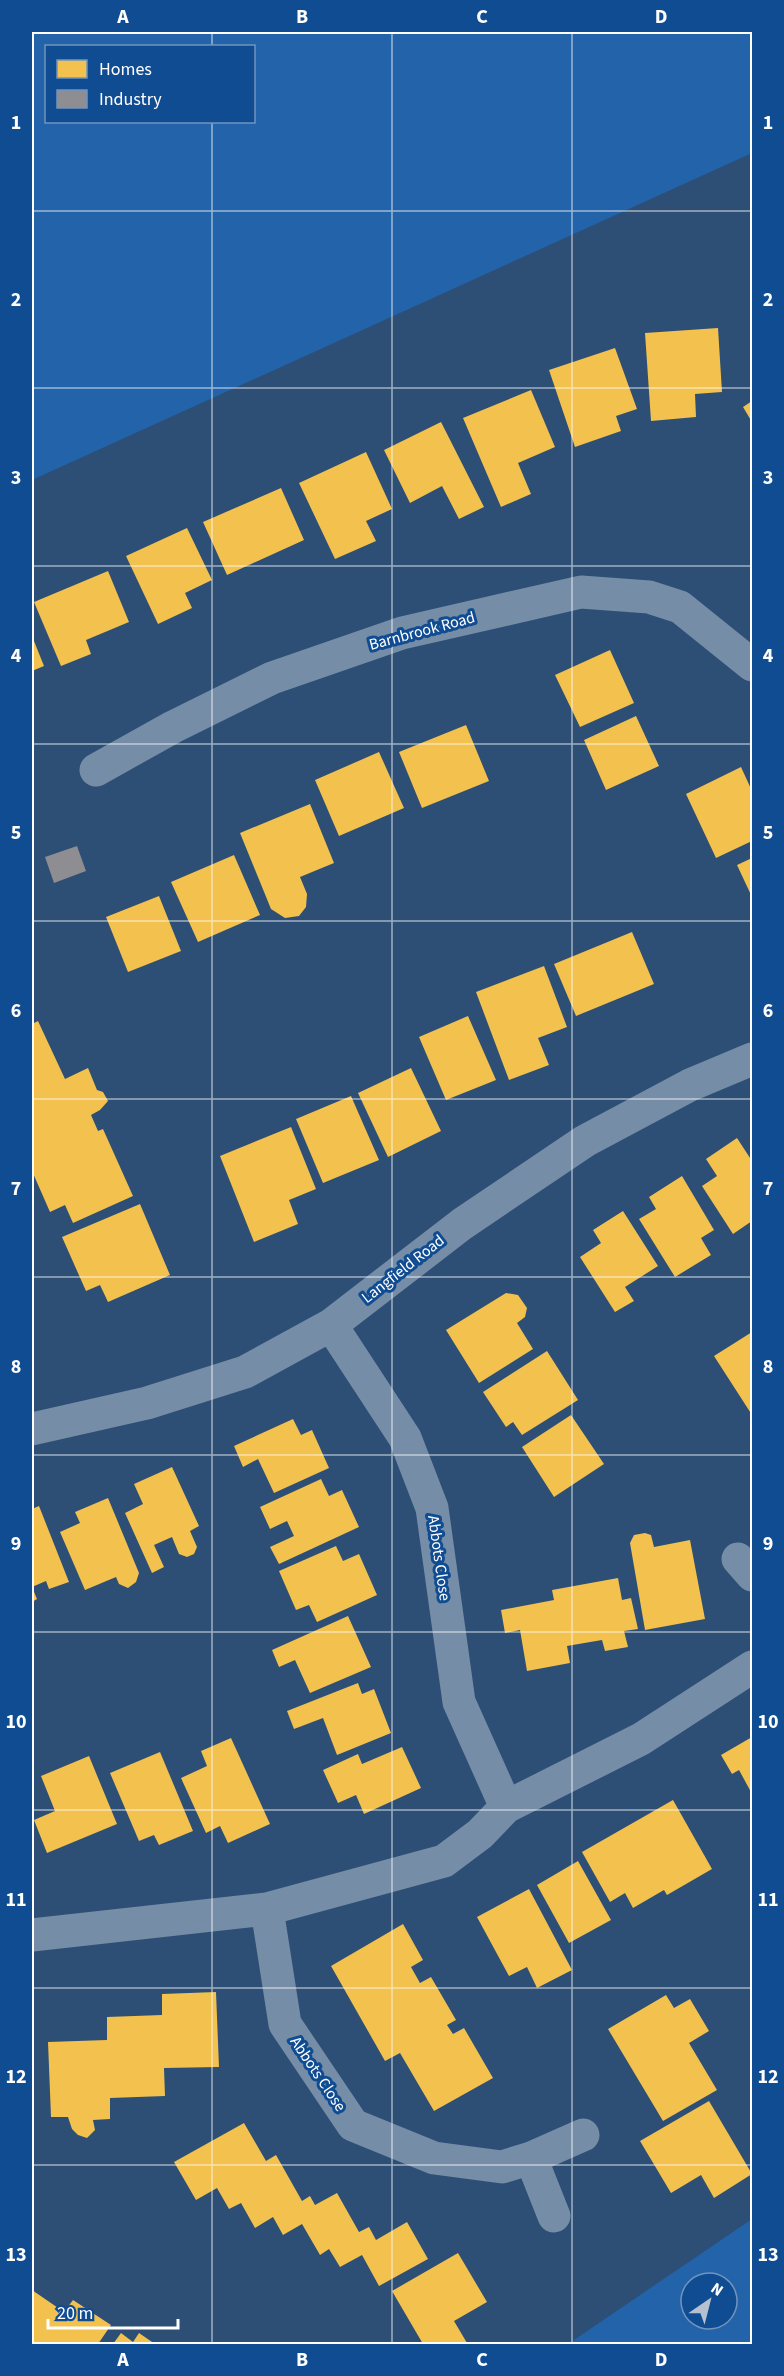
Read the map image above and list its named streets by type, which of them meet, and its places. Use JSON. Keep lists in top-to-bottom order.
{
  "streets": {
    "street": ["Barnbrook Road", "Langfield Road", "Abbots Close"]
  },
  "crossings": [
    ["Langfield Road", "Abbots Close"]
  ],
  "legend": ["Homes", "Industry"],
  "scale_bar": "20 m",
  "north": "top right",
  "grid": {
    "columns": [
      "A",
      "B",
      "C",
      "D"
    ],
    "rows": [
      "1",
      "2",
      "3",
      "4",
      "5",
      "6",
      "7",
      "8",
      "9",
      "10",
      "11",
      "12",
      "13"
    ]
  }
}
